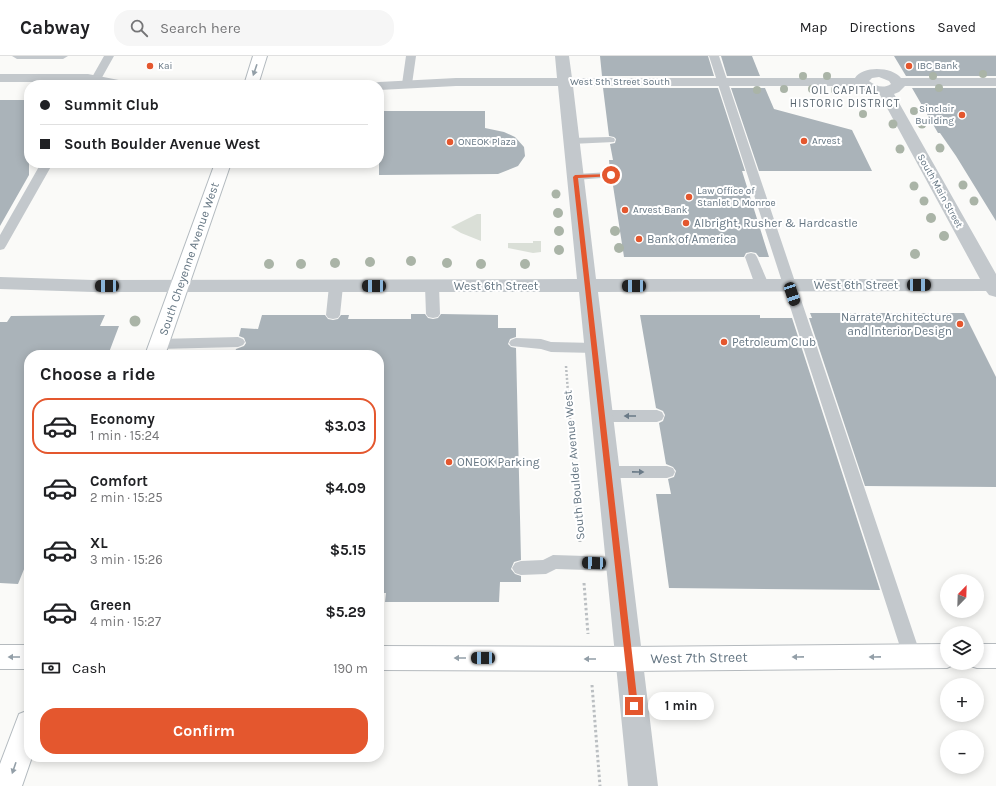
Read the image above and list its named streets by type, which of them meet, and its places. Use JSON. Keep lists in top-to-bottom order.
{
  "streets": {
    "main road": ["South Cheyenne Avenue West", "West 7th Street"],
    "street": ["West 5th Street South", "South Main Street", "West 6th Street"],
    "path": ["South Boulder Avenue West"]
  },
  "crossings": [
    ["South Main Street", "West 6th Street"],
    ["South Cheyenne Avenue West", "West 6th Street"],
    ["South Boulder Avenue West", "West 7th Street"]
  ],
  "one_way": ["West 7th Street"],
  "districts": ["OIL CAPITAL HISTORIC DISTRICT"],
  "places": [
    "Kai",
    "IBC Bank",
    "Sinclair Building",
    "Arvest",
    "ONEOK Plaza",
    "Law Office of Stanlet D Monroe",
    "Arvest Bank",
    "Albright, Rusher & Hardcastle",
    "Bank of America",
    "Narrate Architecture and Interior Design",
    "Petroleum Club",
    "ONEOK Parking"
  ],
  "north": "top right",
  "page": {
    "header": "Cabway",
    "search": "Search here",
    "nav": ["Map", "Directions", "Saved"],
    "banner": ["Summit Club", "South Boulder Avenue West"],
    "heading": "Choose a ride",
    "list": [
      {
        "name": "Economy",
        "note": "1 min · 15:24",
        "value": "$3.03"
      },
      {
        "name": "Comfort",
        "note": "2 min · 15:25",
        "value": "$4.09"
      },
      {
        "name": "XL",
        "note": "3 min · 15:26",
        "value": "$5.15"
      },
      {
        "name": "Green",
        "note": "4 min · 15:27",
        "value": "$5.29"
      }
    ],
    "map_buttons": ["+", "−"],
    "pay": ["Cash", "190 m"],
    "bubble": "1 min",
    "buttons": "Confirm"
  }
}
